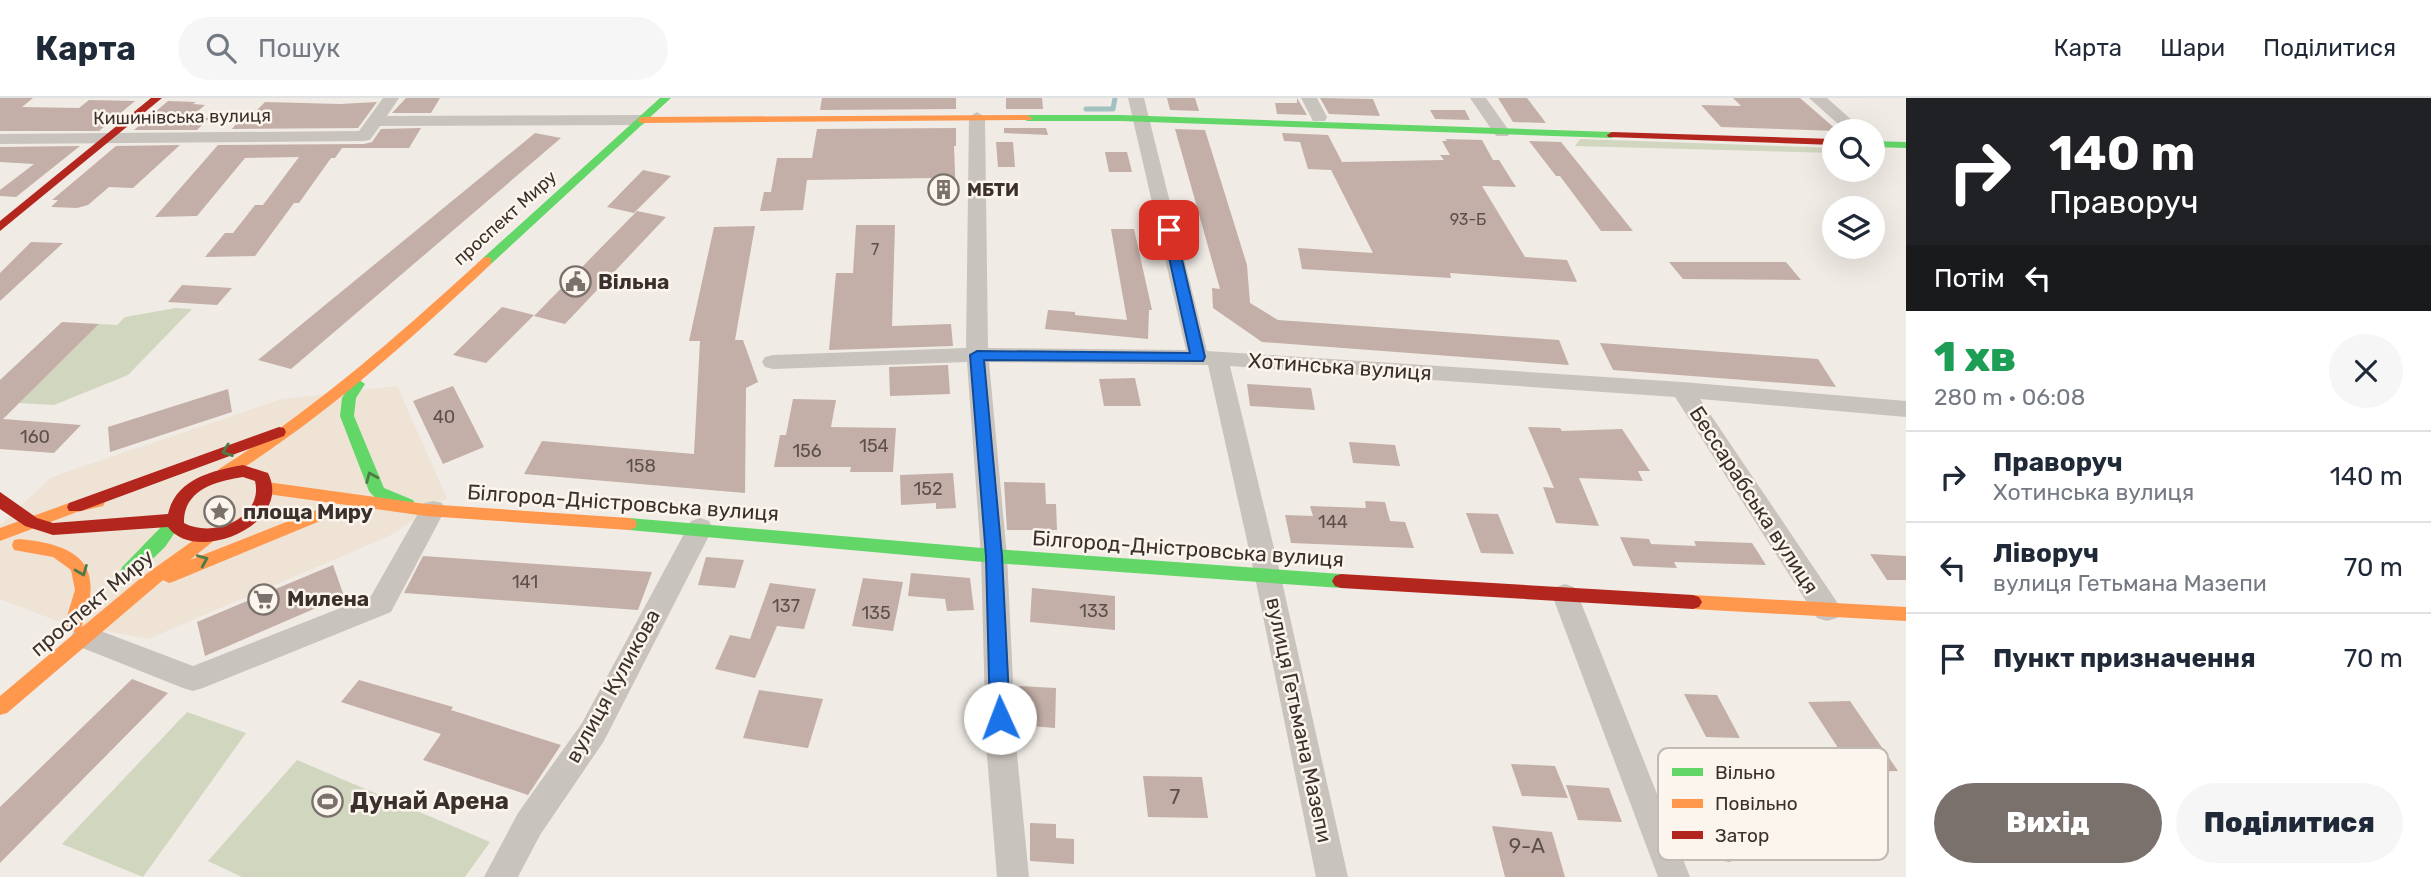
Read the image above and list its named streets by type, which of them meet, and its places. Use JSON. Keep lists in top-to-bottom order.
{
  "streets": {
    "main road": ["Кишинівська вулиця", "проспект Миру", "Білгород-Дністровська вулиця"],
    "street": [
      "Хотинська вулиця",
      "Бессарабська вулиця",
      "вулиця Куликова",
      "вулиця Гетьмана Мазепи"
    ]
  },
  "crossings": [
    ["Кишинівська вулиця", "проспект Миру"],
    ["Кишинівська вулиця", "вулиця Гетьмана Мазепи"],
    ["проспект Миру", "Білгород-Дністровська вулиця"],
    ["Хотинська вулиця", "Бессарабська вулиця"],
    ["Хотинська вулиця", "вулиця Гетьмана Мазепи"],
    ["Бессарабська вулиця", "Білгород-Дністровська вулиця"],
    ["Білгород-Дністровська вулиця", "вулиця Куликова"],
    ["Білгород-Дністровська вулиця", "вулиця Гетьмана Мазепи"]
  ],
  "places": {
    "building": ["МБТИ"],
    "public building": ["Вільна"],
    "place": ["площа Миру"],
    "supermarket": ["Милена"],
    "sports": ["Дунай Арена"]
  },
  "house_numbers": [
    "93-Б",
    "7",
    "40",
    "160",
    "154",
    "156",
    "158",
    "152",
    "144",
    "141",
    "137",
    "133",
    "135",
    "7",
    "9-А"
  ],
  "legend": ["Вільно", "Повільно", "Затор"],
  "page": {
    "header": "Карта",
    "search": "Пошук",
    "nav": ["Карта", "Шари", "Поділитися"],
    "turn": ["140 m", "Праворуч"],
    "then": "Потім",
    "heading": ["1 хв", "280 m · 06:08"],
    "list": [
      {
        "name": "Праворуч",
        "note": "Хотинська вулиця",
        "value": "140 m"
      },
      {
        "name": "Ліворуч",
        "note": "вулиця Гетьмана Мазепи",
        "value": "70 m"
      },
      {
        "name": "Пункт призначення",
        "value": "70 m"
      }
    ],
    "buttons": ["Вихід", "Поділитися"]
  }
}
